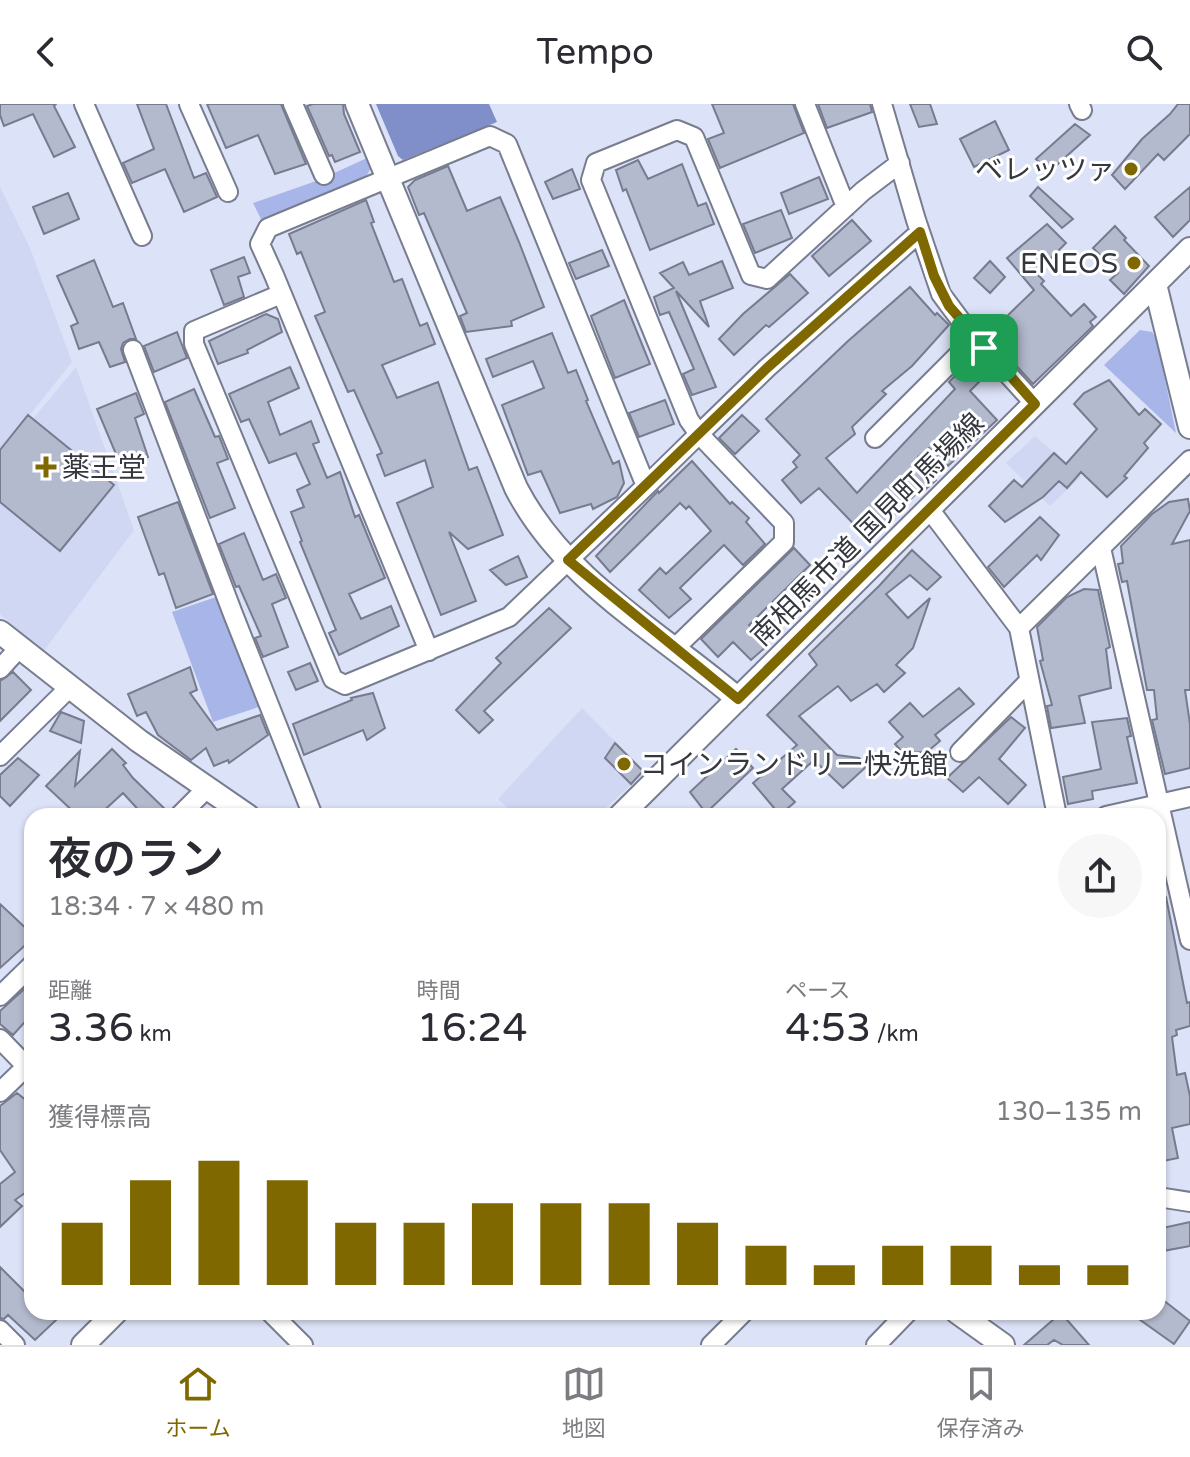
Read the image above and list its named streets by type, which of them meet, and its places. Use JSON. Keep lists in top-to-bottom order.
{
  "streets": {
    "street": ["南相馬市道 国見町馬場線"]
  },
  "places": {
    "other": ["ベレッツァ", "ENEOS", "コインランドリー快洗館"],
    "health": ["薬王堂"]
  },
  "page": {
    "header": "Tempo",
    "heading": ["夜のラン", "18:34 · 7 × 480 m"],
    "stats": [
      ["距離", "3.36 km"],
      ["時間", "16:24"],
      ["ペース", "4:53 /km"]
    ],
    "chart": ["獲得標高", "130–135 m"],
    "tabs": ["ホーム", "地図", "保存済み"]
  }
}
